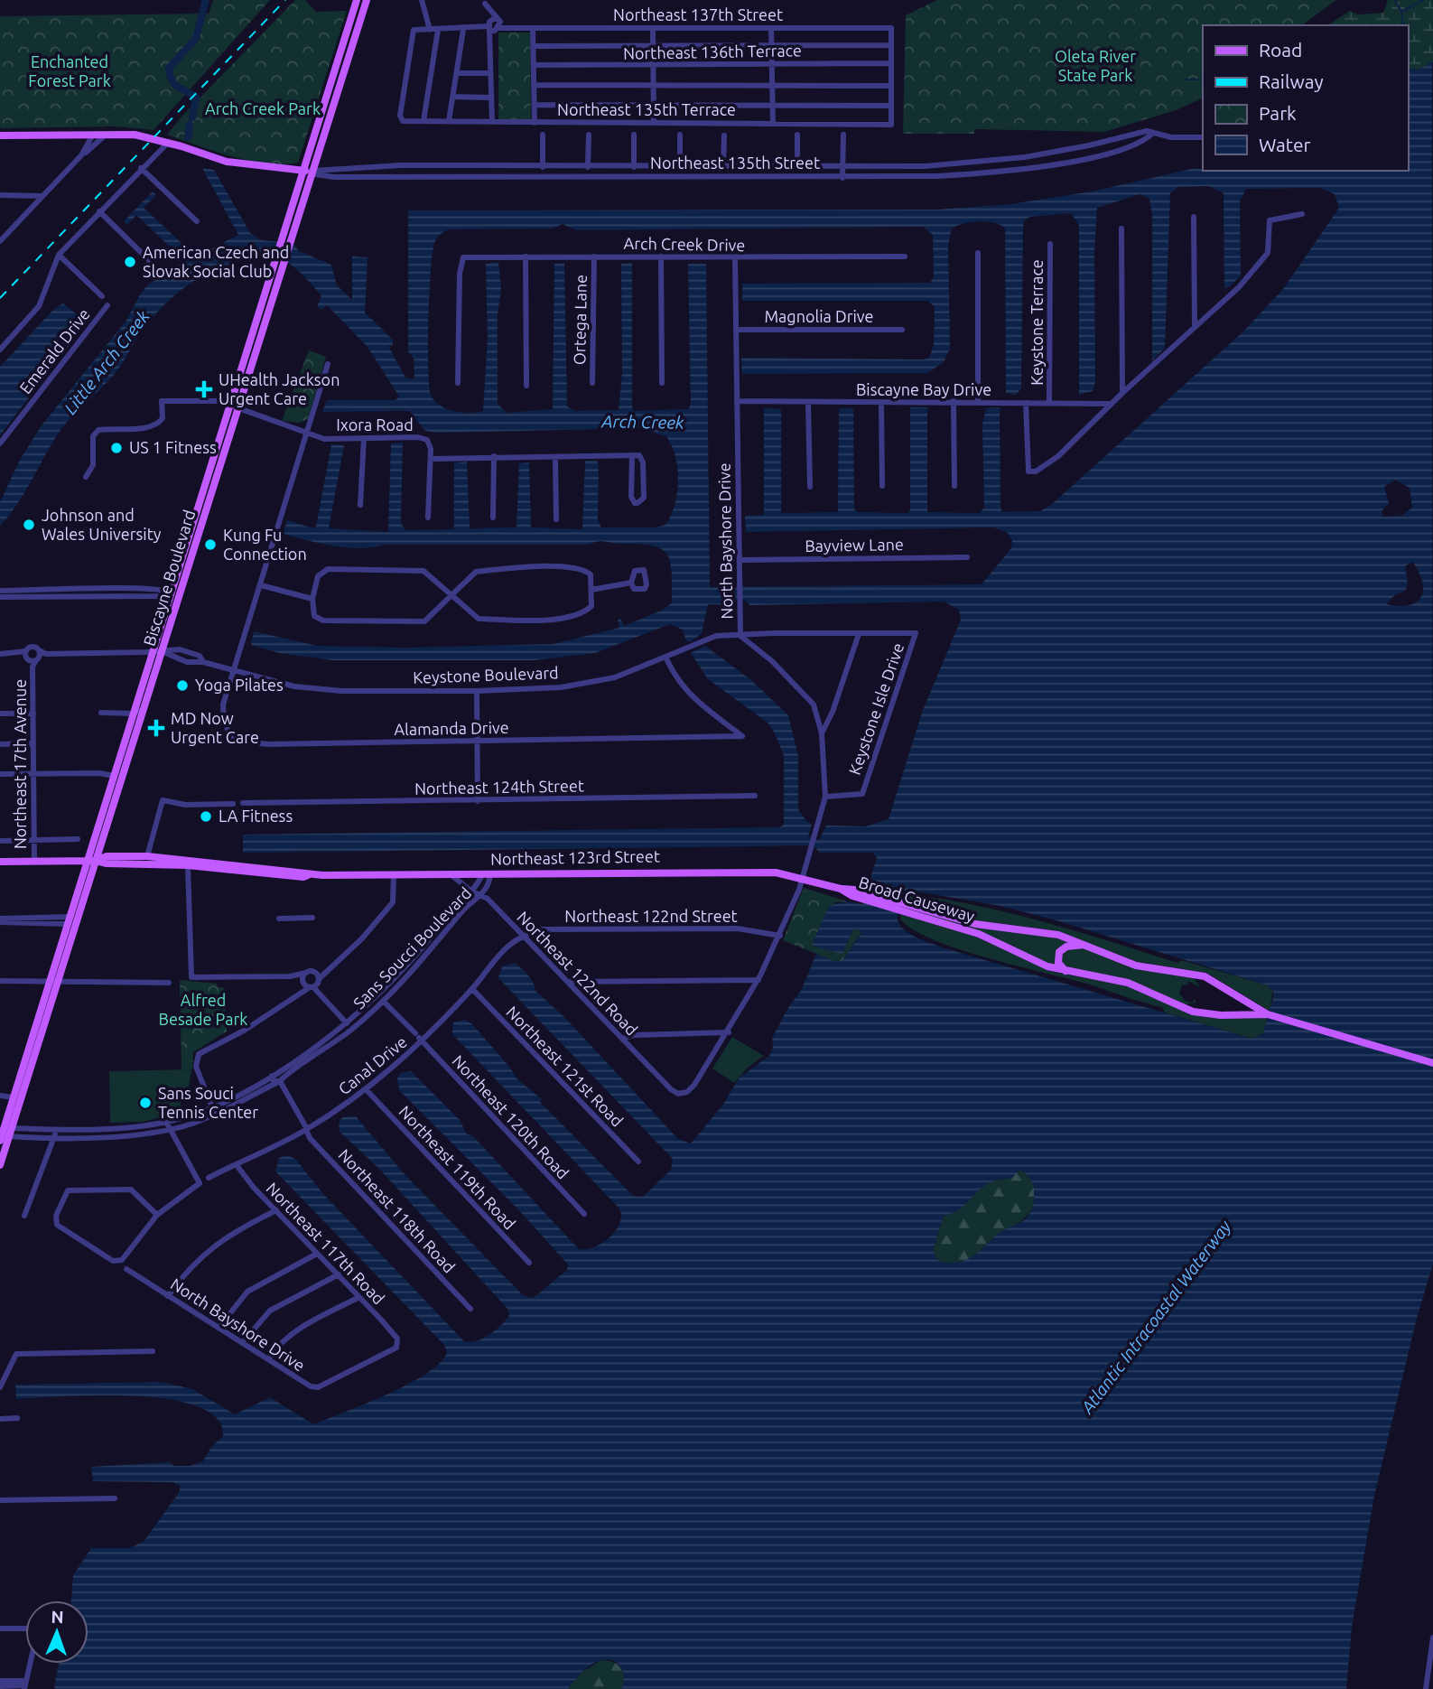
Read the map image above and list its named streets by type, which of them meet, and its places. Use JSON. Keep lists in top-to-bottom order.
{
  "streets": {
    "main road": [
      "Northeast 135th Street",
      "Biscayne Boulevard",
      "Northeast 123rd Street",
      "Broad Causeway"
    ],
    "street": [
      "Northeast 137th Street",
      "Northeast 136th Terrace",
      "Northeast 135th Terrace",
      "Arch Creek Drive",
      "Magnolia Drive",
      "Ortega Lane",
      "Keystone Terrace",
      "Emerald Drive",
      "Biscayne Bay Drive",
      "Ixora Road",
      "North Bayshore Drive",
      "Bayview Lane",
      "Keystone Boulevard",
      "Keystone Isle Drive",
      "Alamanda Drive",
      "Northeast 17th Avenue",
      "Northeast 124th Street",
      "Northeast 122nd Street",
      "Sans Soucci Boulevard",
      "Northeast 122nd Road",
      "Canal Drive",
      "Northeast 121st Road",
      "Northeast 120th Road",
      "Northeast 119th Road",
      "Northeast 118th Road",
      "Northeast 117th Road"
    ]
  },
  "crossings": [
    ["Northeast 137th Street", "Northeast 135th Terrace"],
    ["Northeast 135th Street", "Biscayne Boulevard"],
    ["Arch Creek Drive", "Ortega Lane"],
    ["Arch Creek Drive", "North Bayshore Drive"],
    ["Magnolia Drive", "North Bayshore Drive"],
    ["Keystone Terrace", "Biscayne Bay Drive"],
    ["Biscayne Bay Drive", "North Bayshore Drive"],
    ["Ixora Road", "Biscayne Boulevard"],
    ["North Bayshore Drive", "Bayview Lane"],
    ["North Bayshore Drive", "Keystone Boulevard"],
    ["North Bayshore Drive", "Keystone Isle Drive"],
    ["North Bayshore Drive", "Northeast 123rd Street"],
    ["North Bayshore Drive", "Northeast 122nd Street"],
    ["North Bayshore Drive", "Northeast 122nd Road"],
    ["North Bayshore Drive", "Northeast 117th Road"],
    ["Biscayne Boulevard", "Keystone Boulevard"],
    ["Biscayne Boulevard", "Northeast 123rd Street"],
    ["Keystone Boulevard", "Keystone Isle Drive"],
    ["Keystone Boulevard", "Alamanda Drive"],
    ["Northeast 17th Avenue", "Northeast 123rd Street"],
    ["Northeast 123rd Street", "Broad Causeway"],
    ["Northeast 123rd Street", "Sans Soucci Boulevard"],
    ["Northeast 123rd Street", "Northeast 122nd Road"],
    ["Northeast 122nd Street", "Northeast 122nd Road"],
    ["Northeast 122nd Street", "Canal Drive"],
    ["Sans Soucci Boulevard", "Northeast 122nd Road"],
    ["Sans Soucci Boulevard", "Northeast 120th Road"],
    ["Sans Soucci Boulevard", "Northeast 118th Road"],
    ["Northeast 122nd Road", "Canal Drive"],
    ["Canal Drive", "Northeast 121st Road"],
    ["Canal Drive", "Northeast 120th Road"],
    ["Canal Drive", "Northeast 119th Road"],
    ["Canal Drive", "Northeast 118th Road"],
    ["Canal Drive", "Northeast 117th Road"]
  ],
  "water": ["Little Arch Creek", "Arch Creek", "Atlantic Intracoastal Waterway"],
  "parks": [
    "Oleta River State Park",
    "Enchanted Forest Park",
    "Arch Creek Park",
    "Alfred Besade Park"
  ],
  "places": {
    "other": [
      "American Czech and Slovak Social Club",
      "US 1 Fitness",
      "Johnson and Wales University",
      "Kung Fu Connection",
      "Yoga Pilates",
      "LA Fitness",
      "Sans Souci Tennis Center"
    ],
    "health": ["UHealth Jackson Urgent Care", "MD Now Urgent Care"]
  },
  "legend": [
    "Road",
    "Railway",
    "Park",
    "Water"
  ],
  "north": "top"
}
